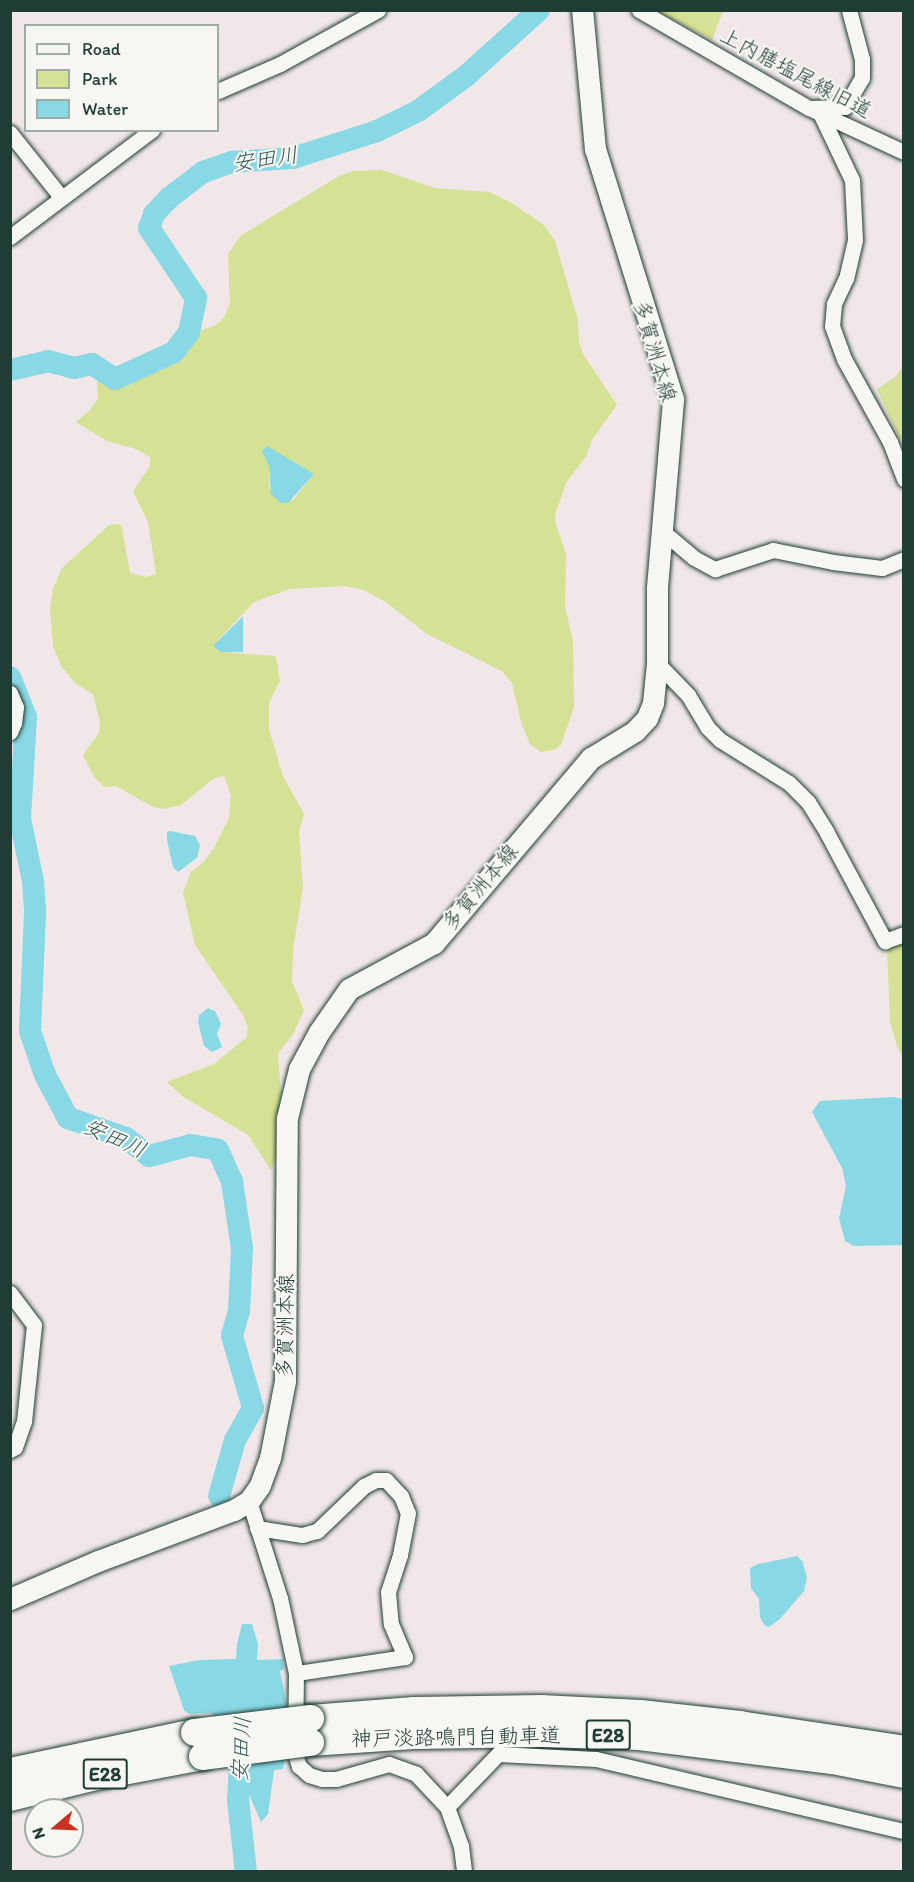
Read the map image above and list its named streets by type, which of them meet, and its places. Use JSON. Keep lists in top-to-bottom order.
{
  "streets": {
    "highway": ["E28", "神戸淡路鳴門自動車道"],
    "main road": ["多賀洲本線"],
    "street": ["上内膳塩尾線旧道"]
  },
  "water": ["安田川"],
  "legend": ["Road", "Park", "Water"],
  "north": "left"
}
